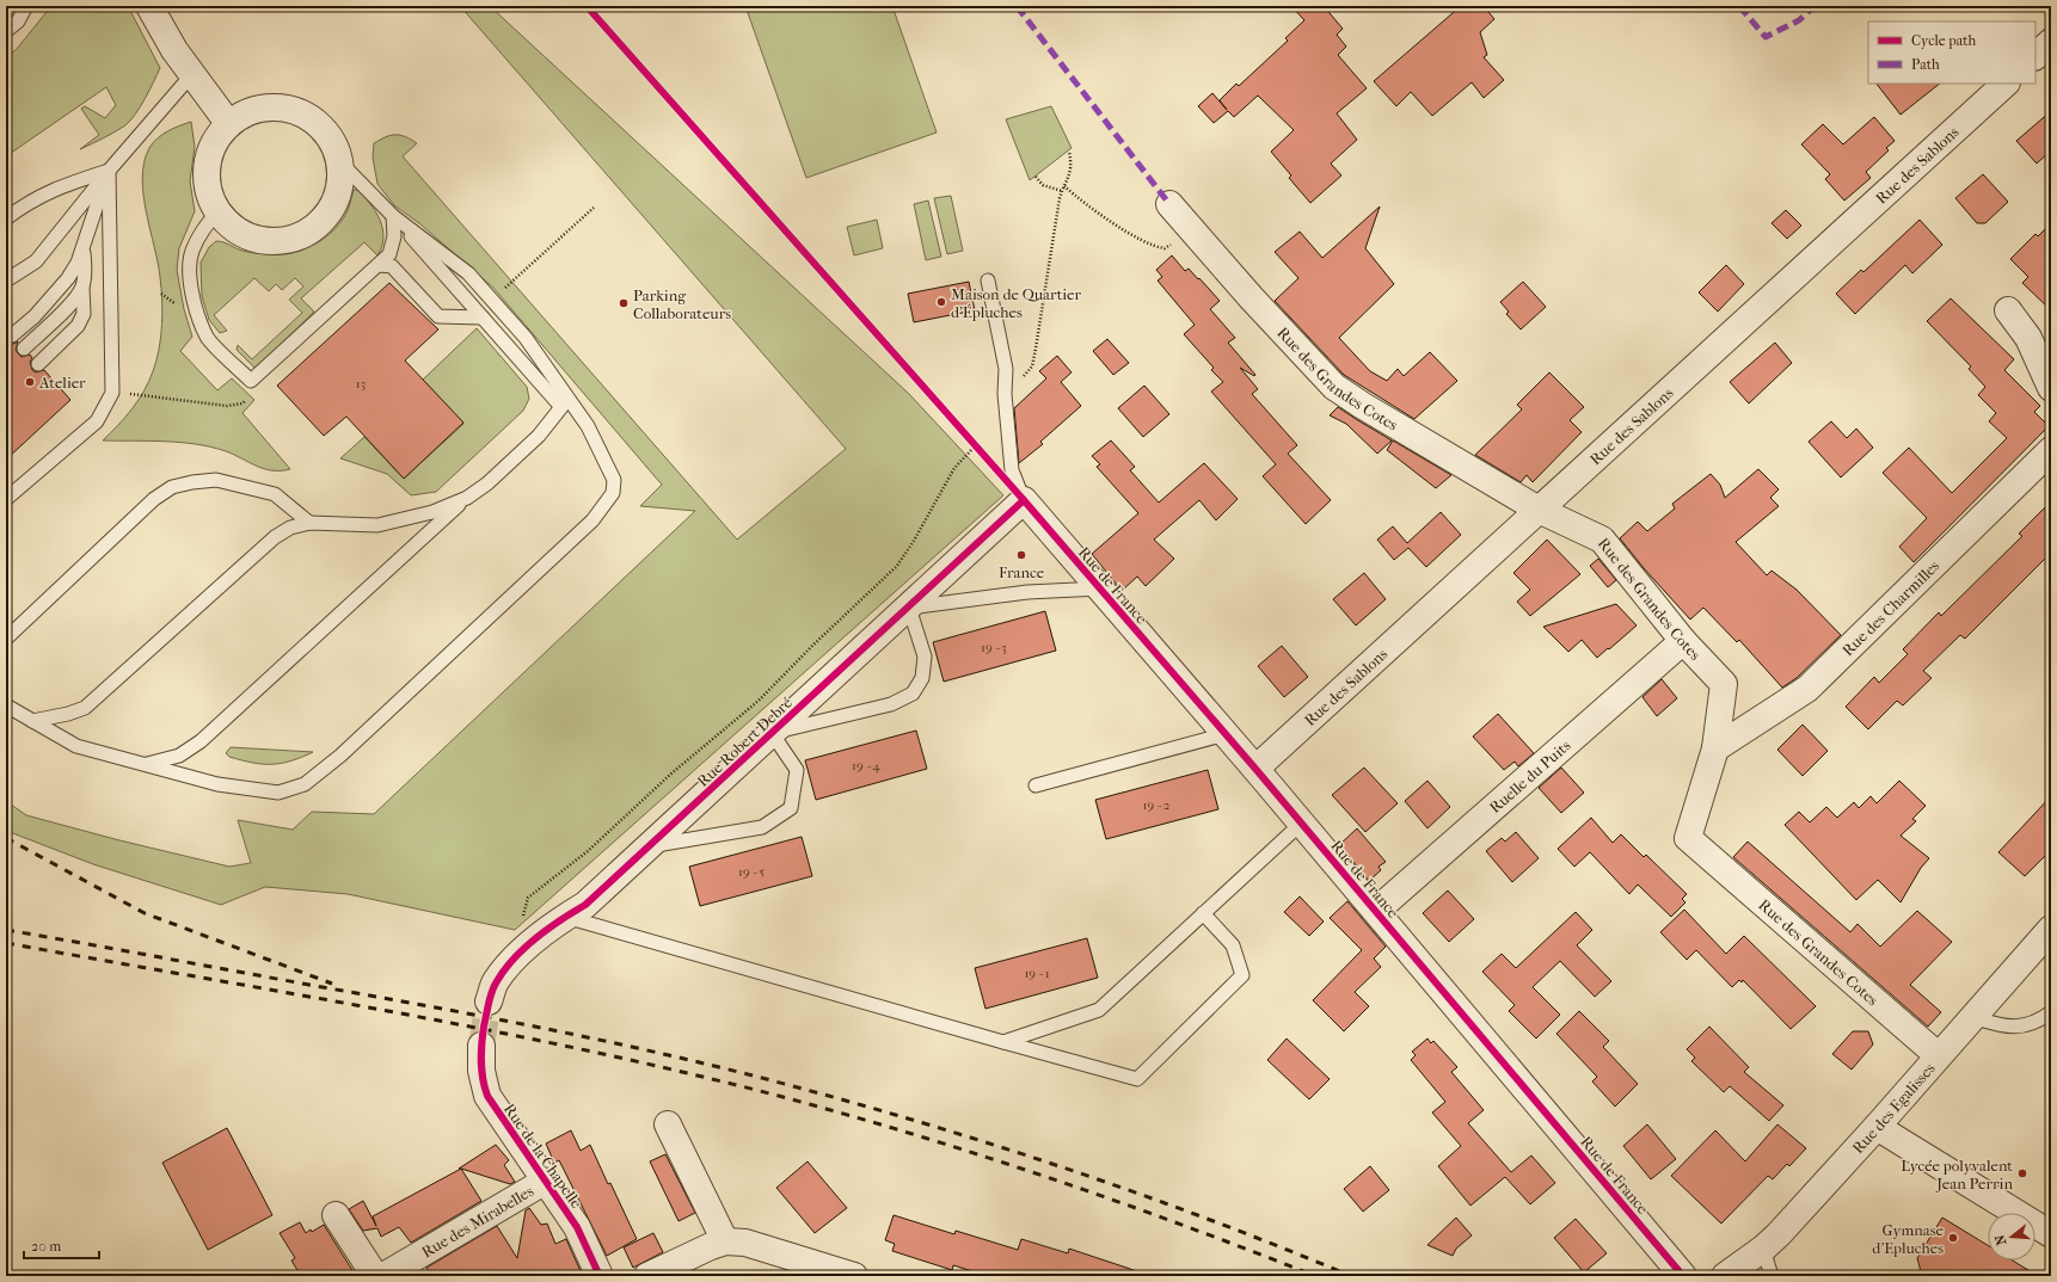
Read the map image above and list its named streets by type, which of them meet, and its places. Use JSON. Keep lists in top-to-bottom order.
{
  "streets": {
    "street": [
      "Rue des Sablons",
      "Rue des Grandes Cotes",
      "Rue de France",
      "Rue des Charmilles",
      "Rue Robert Debré",
      "Ruelle du Puits",
      "Rue des Egalisses",
      "Rue de la Chapelle",
      "Rue des Mirabelles"
    ]
  },
  "crossings": [
    ["Rue des Sablons", "Rue des Grandes Cotes"],
    ["Rue des Sablons", "Rue de France"],
    ["Rue des Grandes Cotes", "Rue des Charmilles"],
    ["Rue des Grandes Cotes", "Ruelle du Puits"],
    ["Rue des Grandes Cotes", "Rue des Egalisses"],
    ["Rue de France", "Rue Robert Debré"],
    ["Rue de France", "Ruelle du Puits"],
    ["Rue de la Chapelle", "Rue des Mirabelles"]
  ],
  "places": [
    "Maison de Quartier d'Épluches",
    "Parking Collaborateurs",
    "Atelier",
    "France",
    "Lycée polyvalent Jean Perrin",
    "Gymnase d’Epluches"
  ],
  "house_numbers": [
    "13",
    "19 - 3",
    "19 - 4",
    "19 - 2",
    "19 - 5",
    "19 - 1"
  ],
  "legend": ["Cycle path", "Path"],
  "scale_bar": "20 m",
  "north": "left"
}
